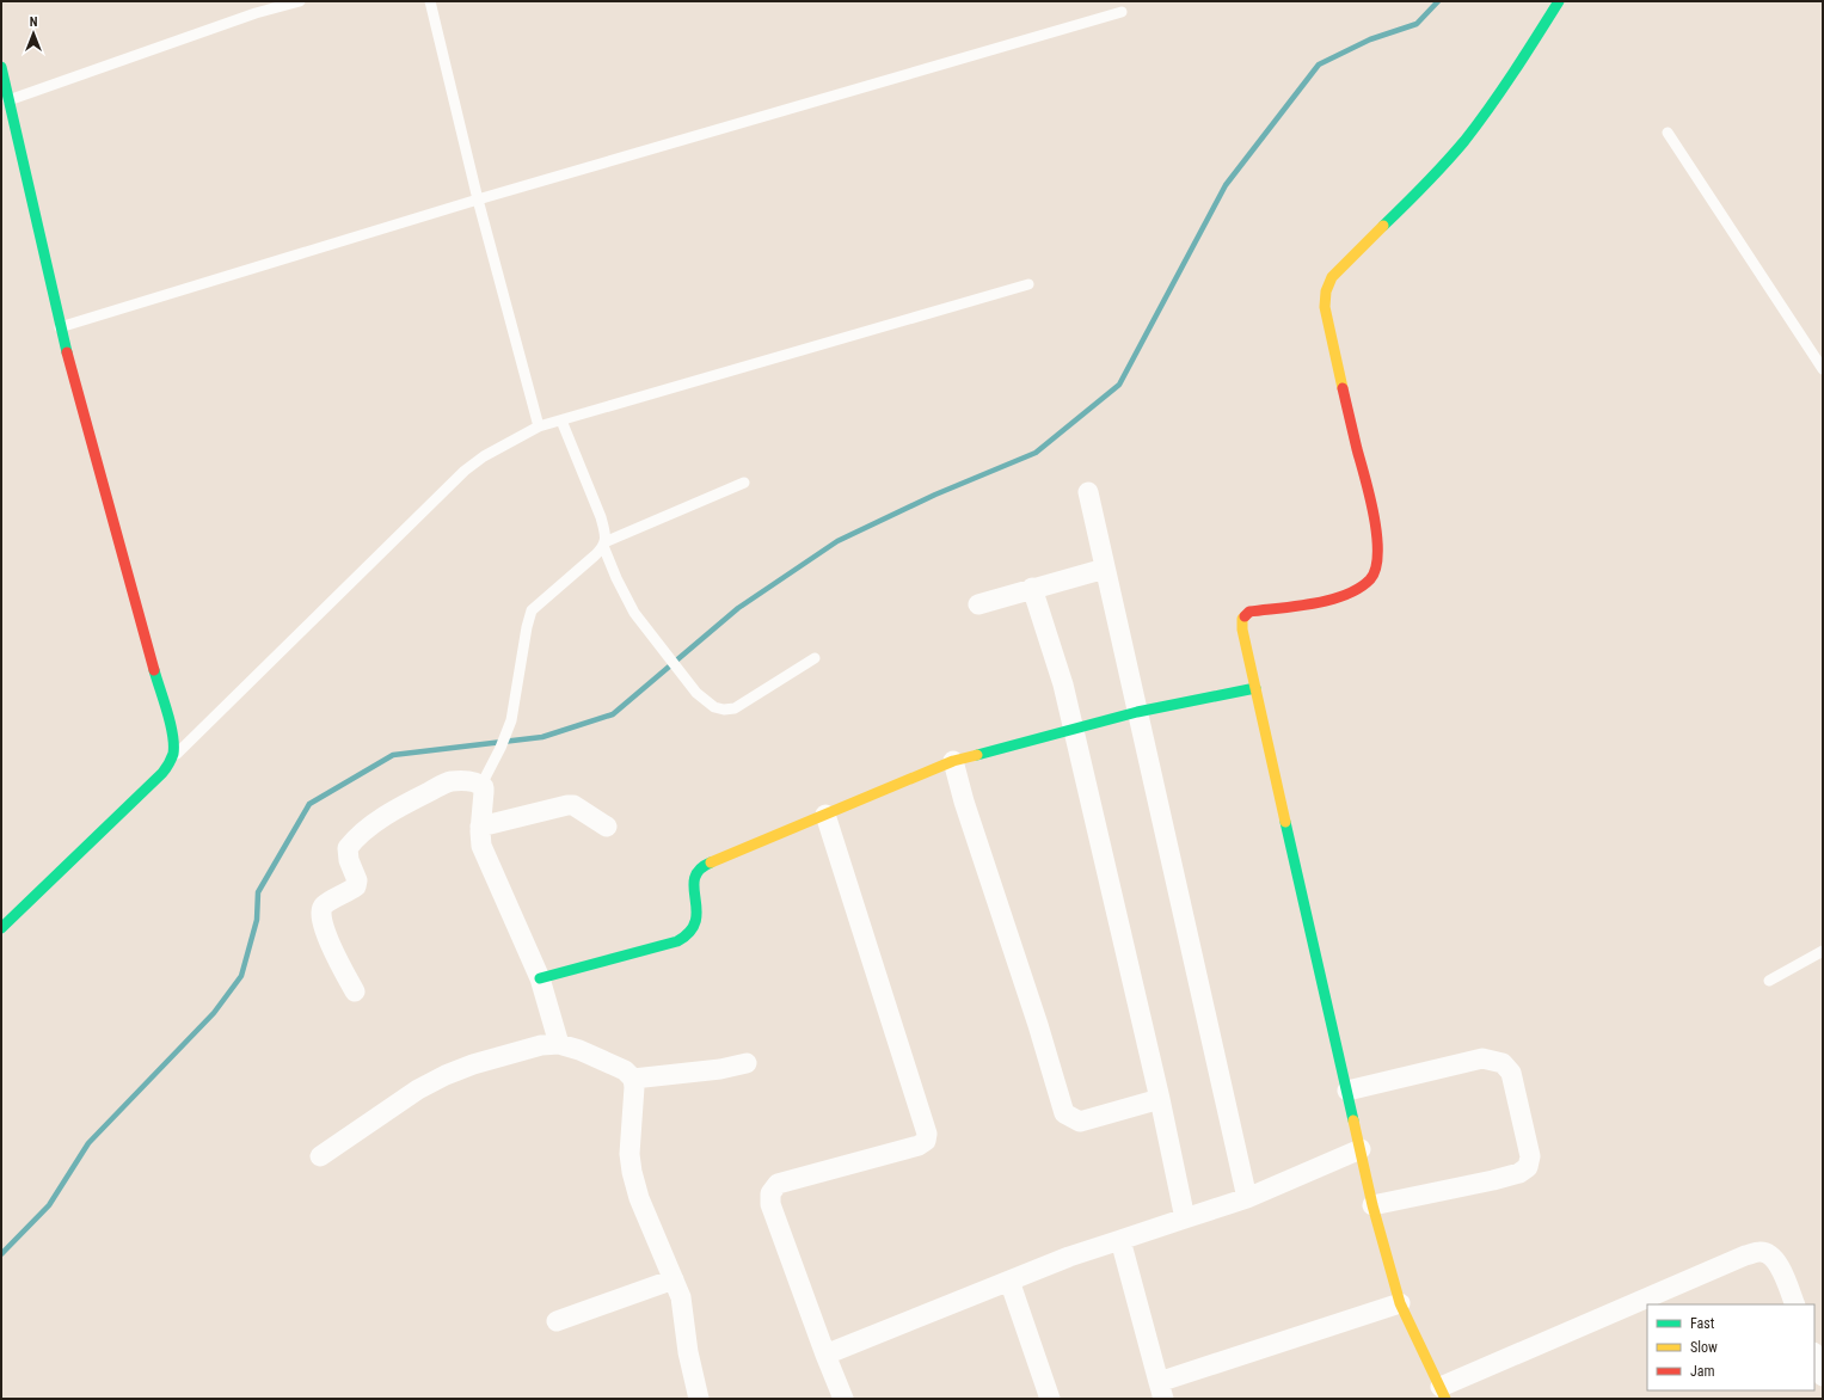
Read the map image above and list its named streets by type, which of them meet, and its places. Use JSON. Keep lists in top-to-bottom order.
{
  "legend": ["Fast", "Slow", "Jam"],
  "north": "top"
}
